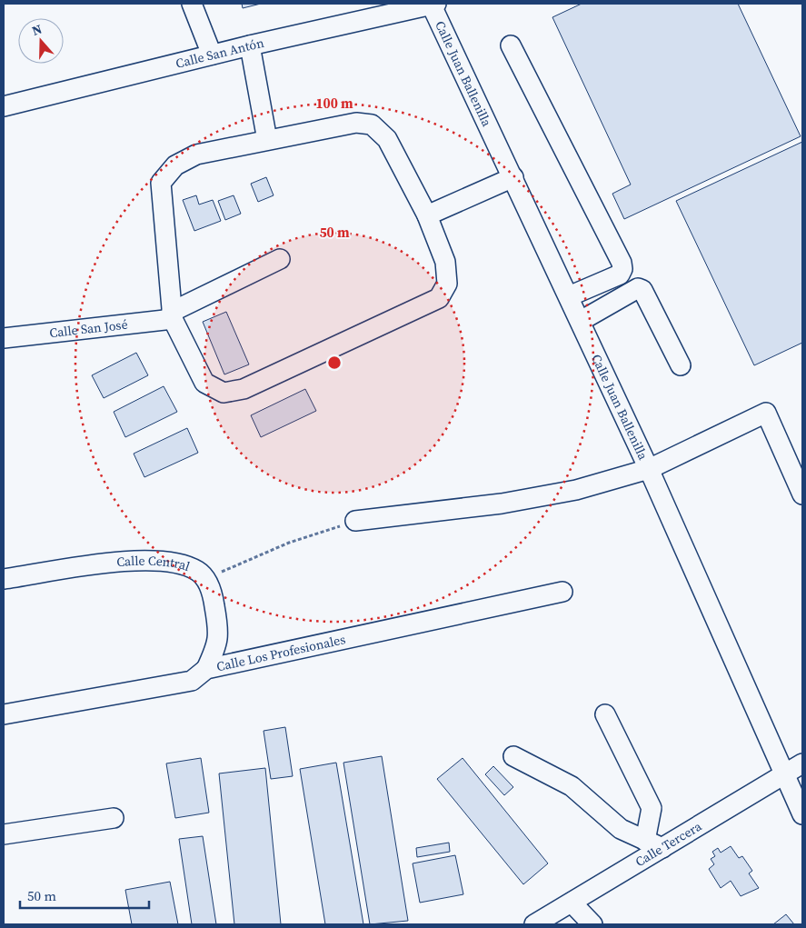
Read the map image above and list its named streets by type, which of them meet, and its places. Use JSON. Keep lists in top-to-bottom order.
{
  "streets": {
    "street": [
      "Calle San Antón",
      "Calle Juan Ballenilla",
      "Calle San José",
      "Calle Central",
      "Calle Los Profesionales",
      "Calle Tercera"
    ]
  },
  "crossings": [
    ["Calle San Antón", "Calle Juan Ballenilla"],
    ["Calle Juan Ballenilla", "Calle Tercera"],
    ["Calle Central", "Calle Los Profesionales"]
  ],
  "scale_bar": "50 m",
  "north": "top",
  "rings": ["100 m", "50 m"]
}
